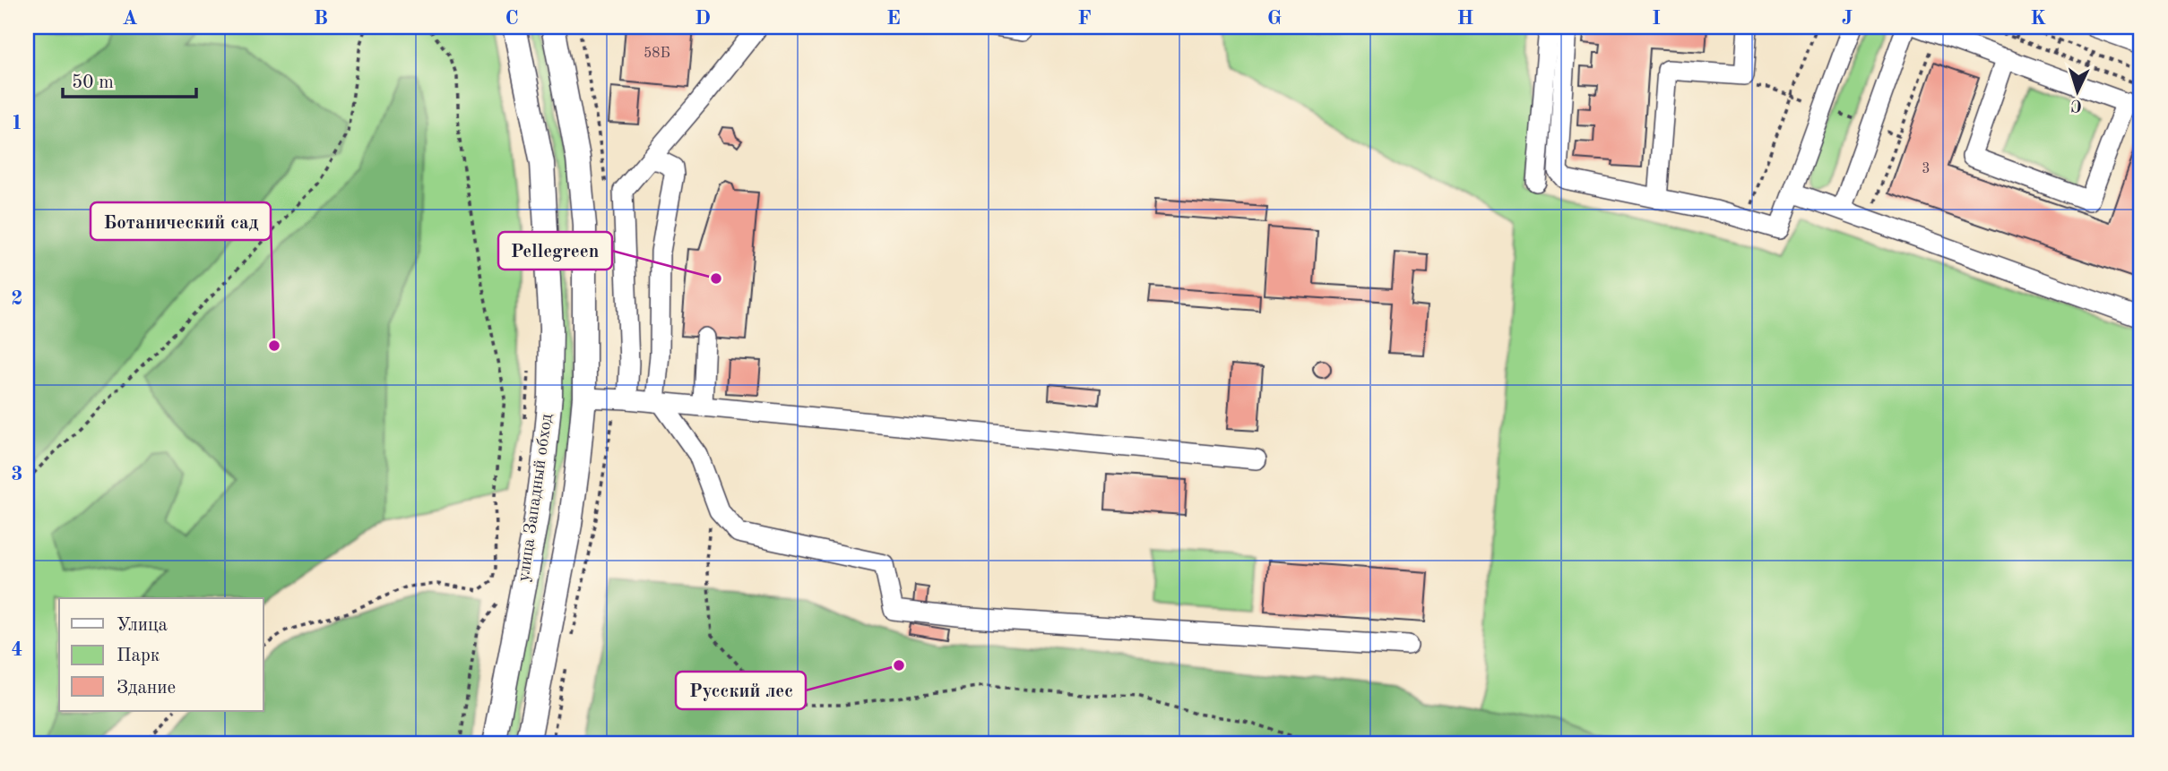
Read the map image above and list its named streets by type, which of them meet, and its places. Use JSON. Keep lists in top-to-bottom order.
{
  "streets": {
    "main road": ["улица Западный обход"]
  },
  "places": ["Pellegreen", "Ботанический сад", "Русский лес"],
  "house_numbers": ["58Б", "3"],
  "legend": ["Улица", "Парк", "Здание"],
  "scale_bar": "50 m",
  "north": "bottom",
  "grid": {
    "columns": [
      "A",
      "B",
      "C",
      "D",
      "E",
      "F",
      "G",
      "H",
      "I",
      "J",
      "K"
    ],
    "rows": [
      "1",
      "2",
      "3",
      "4"
    ]
  }
}
